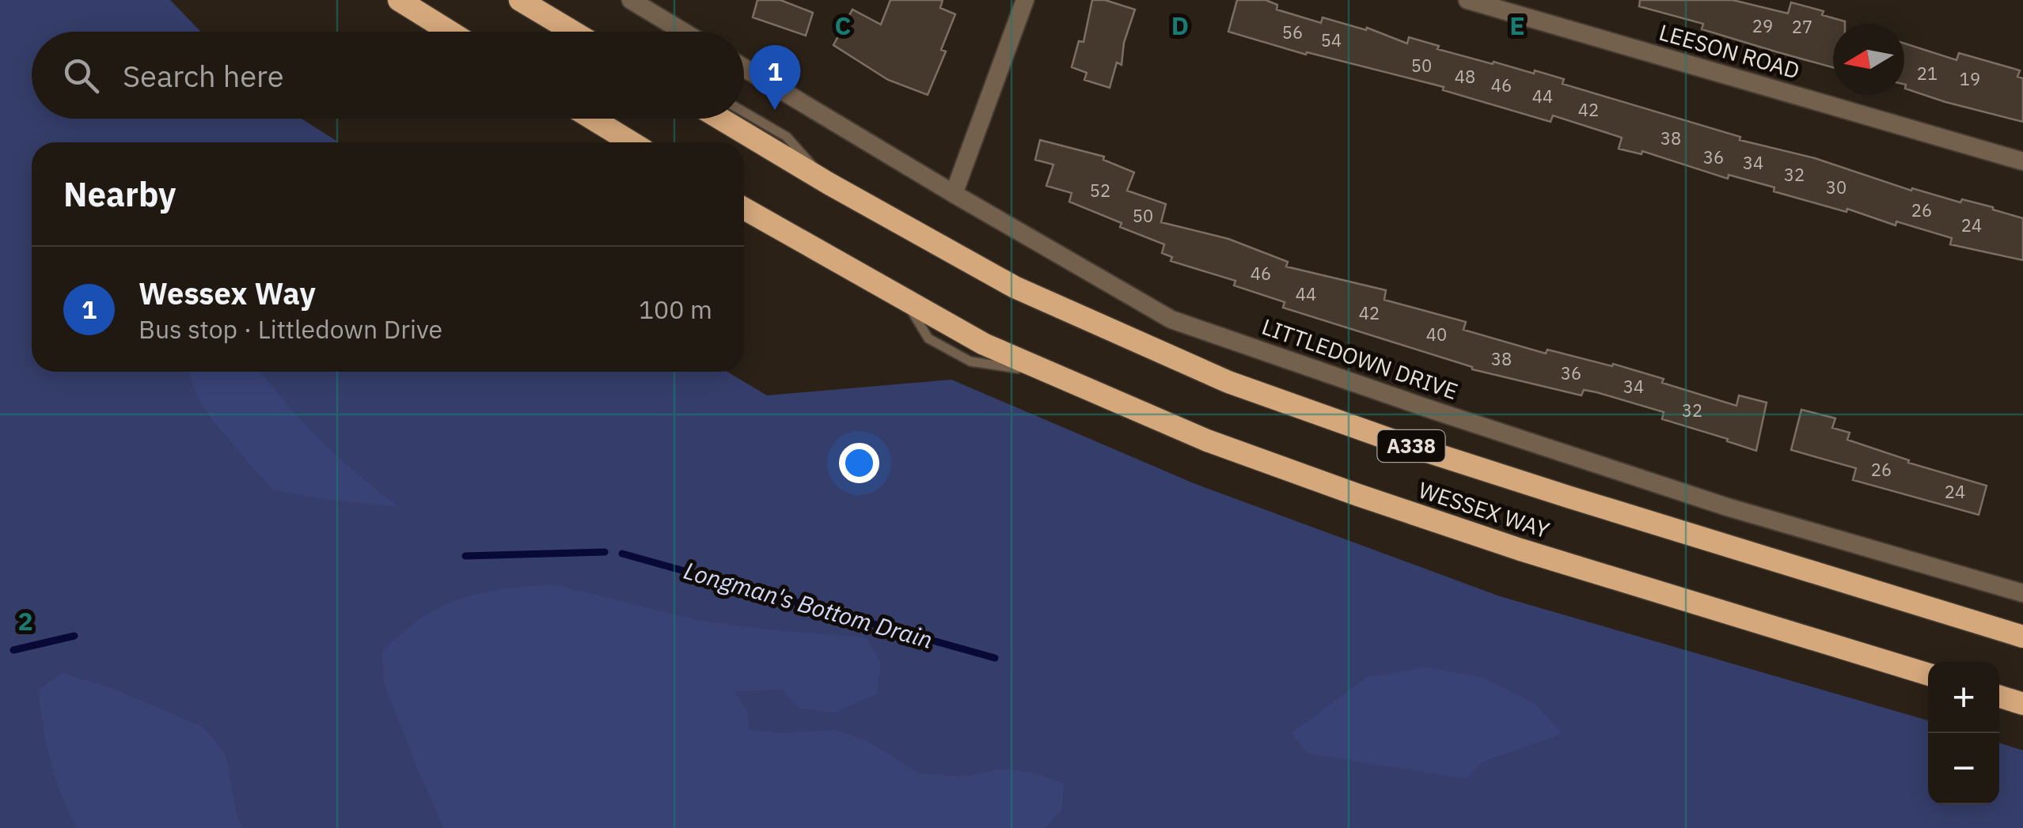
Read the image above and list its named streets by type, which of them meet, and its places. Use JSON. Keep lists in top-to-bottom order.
{
  "streets": {
    "highway": ["A338", "WESSEX WAY"],
    "street": ["LEESON ROAD", "LITTLEDOWN DRIVE"]
  },
  "water": ["Longman's Bottom Drain"],
  "house_numbers": [
    "29",
    "27",
    "56",
    "54",
    "50",
    "21",
    "48",
    "19",
    "46",
    "44",
    "42",
    "38",
    "36",
    "34",
    "32",
    "30",
    "52",
    "26",
    "50",
    "24",
    "46",
    "44",
    "42",
    "40",
    "38",
    "36",
    "34",
    "32",
    "26",
    "24"
  ],
  "north": "left",
  "page": {
    "search": "Search here",
    "pins": "1",
    "heading": "Nearby",
    "list": [
      {
        "mark": "1",
        "name": "Wessex Way",
        "note": "Bus stop · Littledown Drive",
        "value": "100 m"
      }
    ],
    "map_buttons": ["+", "−"]
  },
  "grid": {
    "columns": ["C", "D", "E"],
    "rows": ["2"]
  }
}
